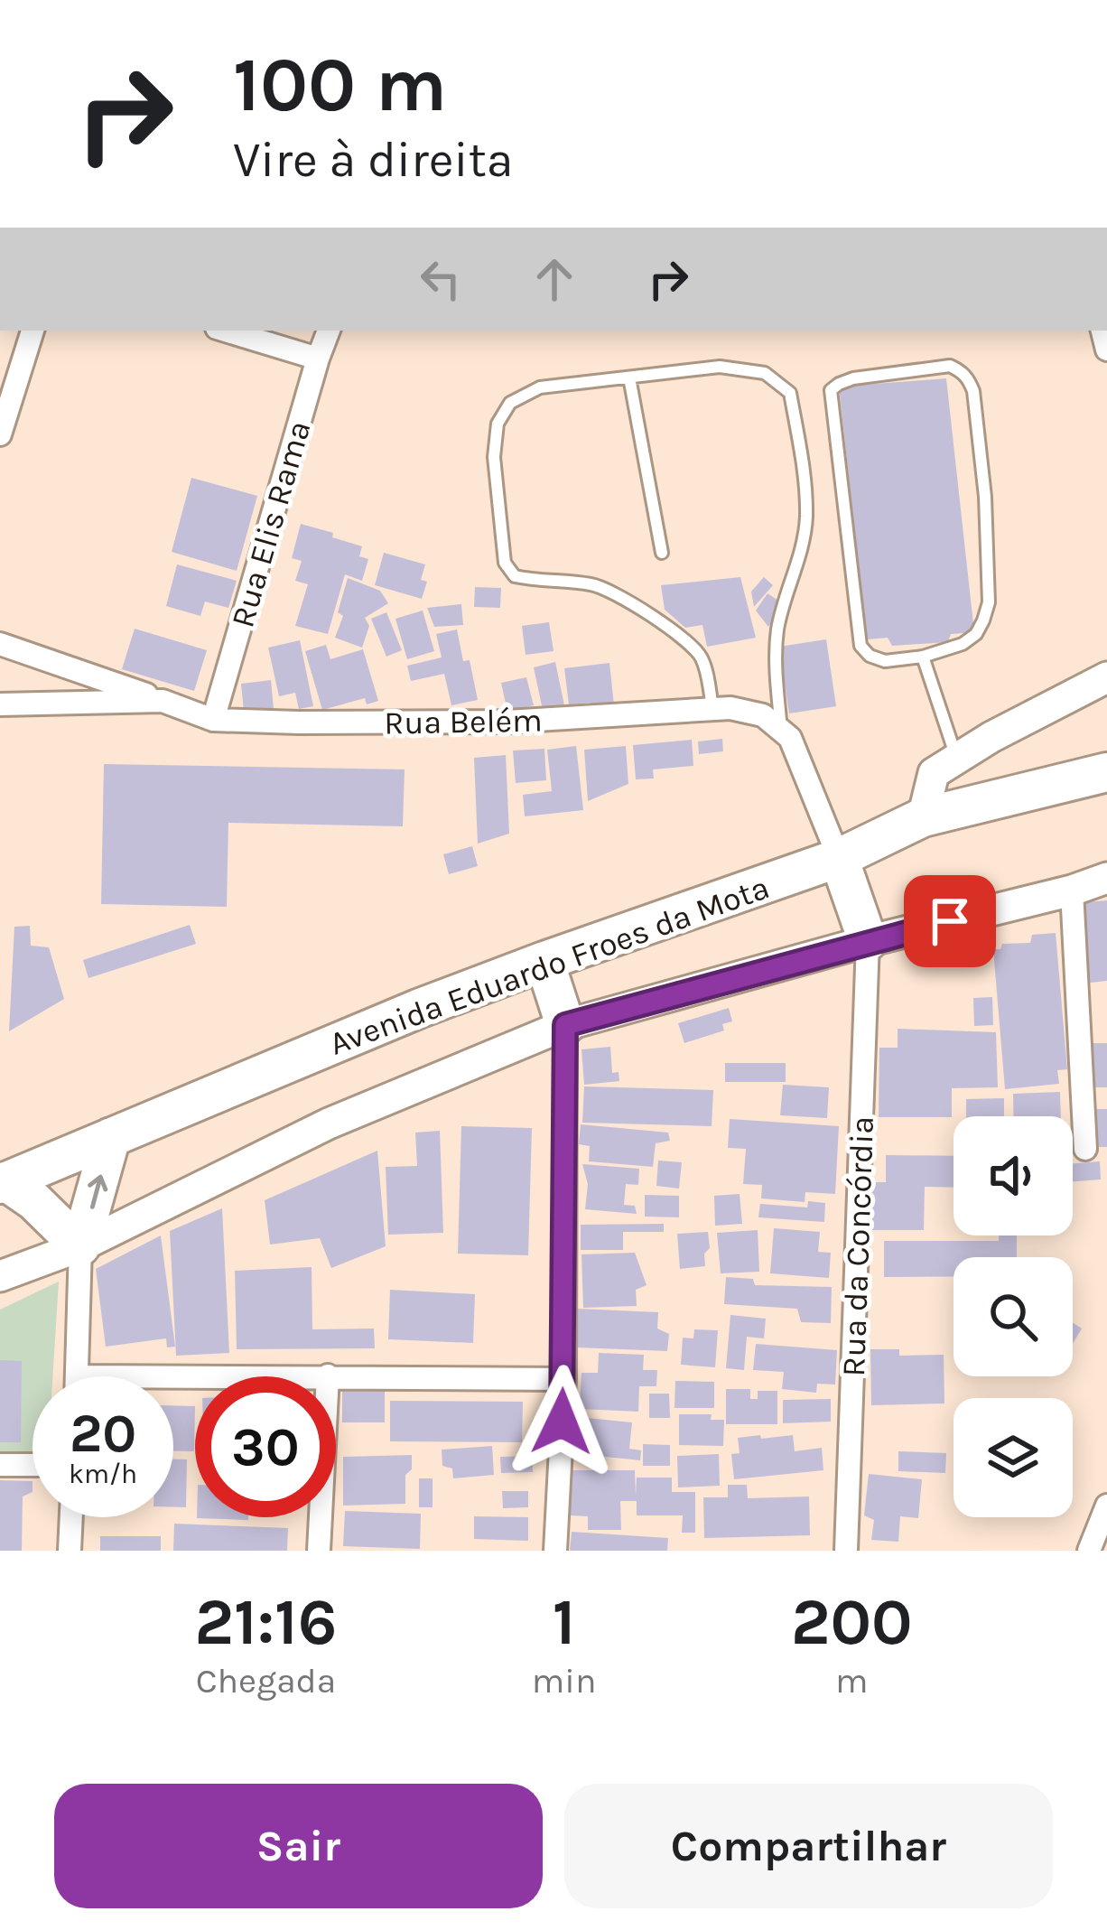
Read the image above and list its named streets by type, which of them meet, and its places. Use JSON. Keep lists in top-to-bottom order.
{
  "streets": {
    "highway": ["Avenida Eduardo Froes da Mota"],
    "street": ["Rua Elis Rama", "Rua Belém", "Rua da Concórdia"]
  },
  "crossings": [
    ["Rua Elis Rama", "Rua Belém"]
  ],
  "page": {
    "turn": ["100 m", "Vire à direita"],
    "speed": "20 km/h",
    "limit": "30",
    "eta": [
      "21:16",
      "Chegada",
      "1",
      "min",
      "200",
      "m"
    ],
    "buttons": ["Sair", "Compartilhar"]
  }
}
